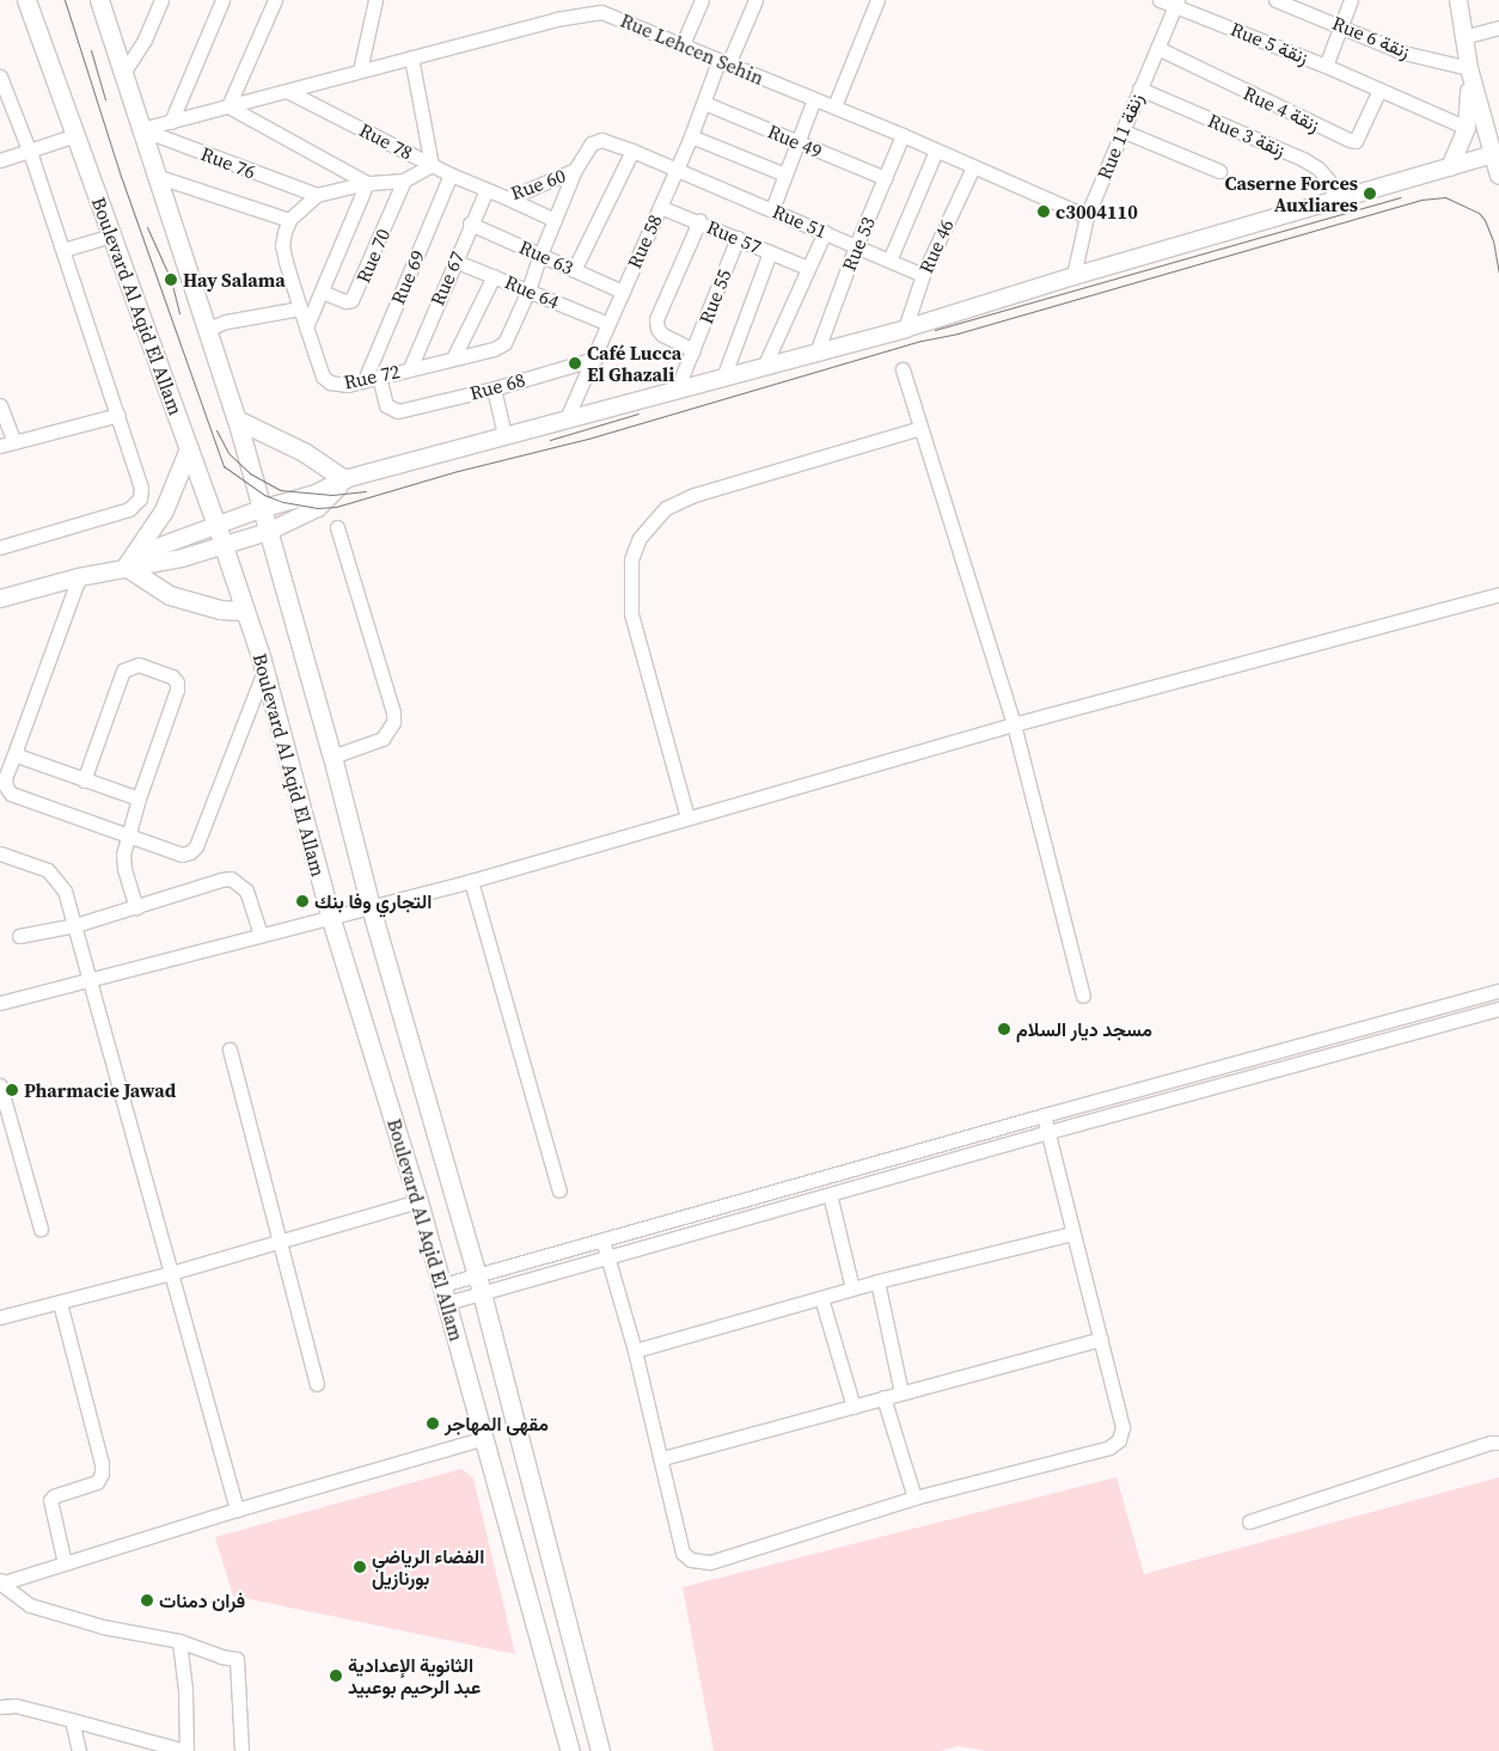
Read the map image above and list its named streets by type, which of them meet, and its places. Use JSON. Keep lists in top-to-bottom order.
{
  "streets": {
    "main road": ["Boulevard Al Aqid El Allam"],
    "street": [
      "Rue 6 زنقة",
      "Rue 5 زنقة",
      "Rue Lehcen Sehin",
      "Rue 4 زنقة",
      "Rue 3 زنقة",
      "Rue 11 زنقة",
      "Rue 78",
      "Rue 49",
      "Rue 76",
      "Rue 60",
      "Rue 51",
      "Rue 57",
      "Rue 58",
      "Rue 53",
      "Rue 46",
      "Rue 70",
      "Rue 63",
      "Rue 69",
      "Rue 67",
      "Rue 64",
      "Rue 55",
      "Rue 72",
      "Rue 68"
    ]
  },
  "crossings": [
    ["Rue 6 زنقة", "Rue 5 زنقة"],
    ["Rue 5 زنقة", "Rue 11 زنقة"],
    ["Rue Lehcen Sehin", "Rue 11 زنقة"],
    ["Rue Lehcen Sehin", "Rue 78"],
    ["Rue Lehcen Sehin", "Rue 76"],
    ["Rue Lehcen Sehin", "Rue 58"],
    ["Rue Lehcen Sehin", "Rue 53"],
    ["Rue Lehcen Sehin", "Rue 46"],
    ["Rue Lehcen Sehin", "Boulevard Al Aqid El Allam"],
    ["Rue 4 زنقة", "Rue 11 زنقة"],
    ["Rue 3 زنقة", "Rue 11 زنقة"],
    ["Rue 78", "Rue 60"],
    ["Rue 78", "Rue 69"],
    ["Rue 78", "Rue 67"],
    ["Rue 49", "Rue 58"],
    ["Rue 49", "Rue 53"],
    ["Rue 76", "Boulevard Al Aqid El Allam"],
    ["Rue 60", "Rue 51"],
    ["Rue 60", "Rue 58"],
    ["Rue 60", "Rue 67"],
    ["Rue 51", "Rue 58"],
    ["Rue 51", "Rue 53"],
    ["Rue 51", "Rue 46"],
    ["Rue 57", "Rue 58"],
    ["Rue 57", "Rue 53"],
    ["Rue 57", "Rue 55"],
    ["Rue 58", "Rue 63"],
    ["Rue 58", "Rue 64"],
    ["Rue 58", "Rue 68"],
    ["Rue 63", "Rue 67"],
    ["Rue 69", "Rue 72"],
    ["Rue 67", "Rue 64"],
    ["Rue 67", "Rue 72"],
    ["Rue 64", "Rue 72"],
    ["Rue 72", "Rue 68"]
  ],
  "places": [
    "Caserne Forces Auxliares",
    "c3004110",
    "Hay Salama",
    "Café Lucca El Ghazali",
    "التجاري وفا بنك",
    "مسجد ديار السلام",
    "Pharmacie Jawad",
    "مقهى المهاجر",
    "الفضاء الرياضي بورنازيل",
    "فران دمنات",
    "الثانوية الإعدادية عبد الرحيم بوعبيد"
  ]
}
